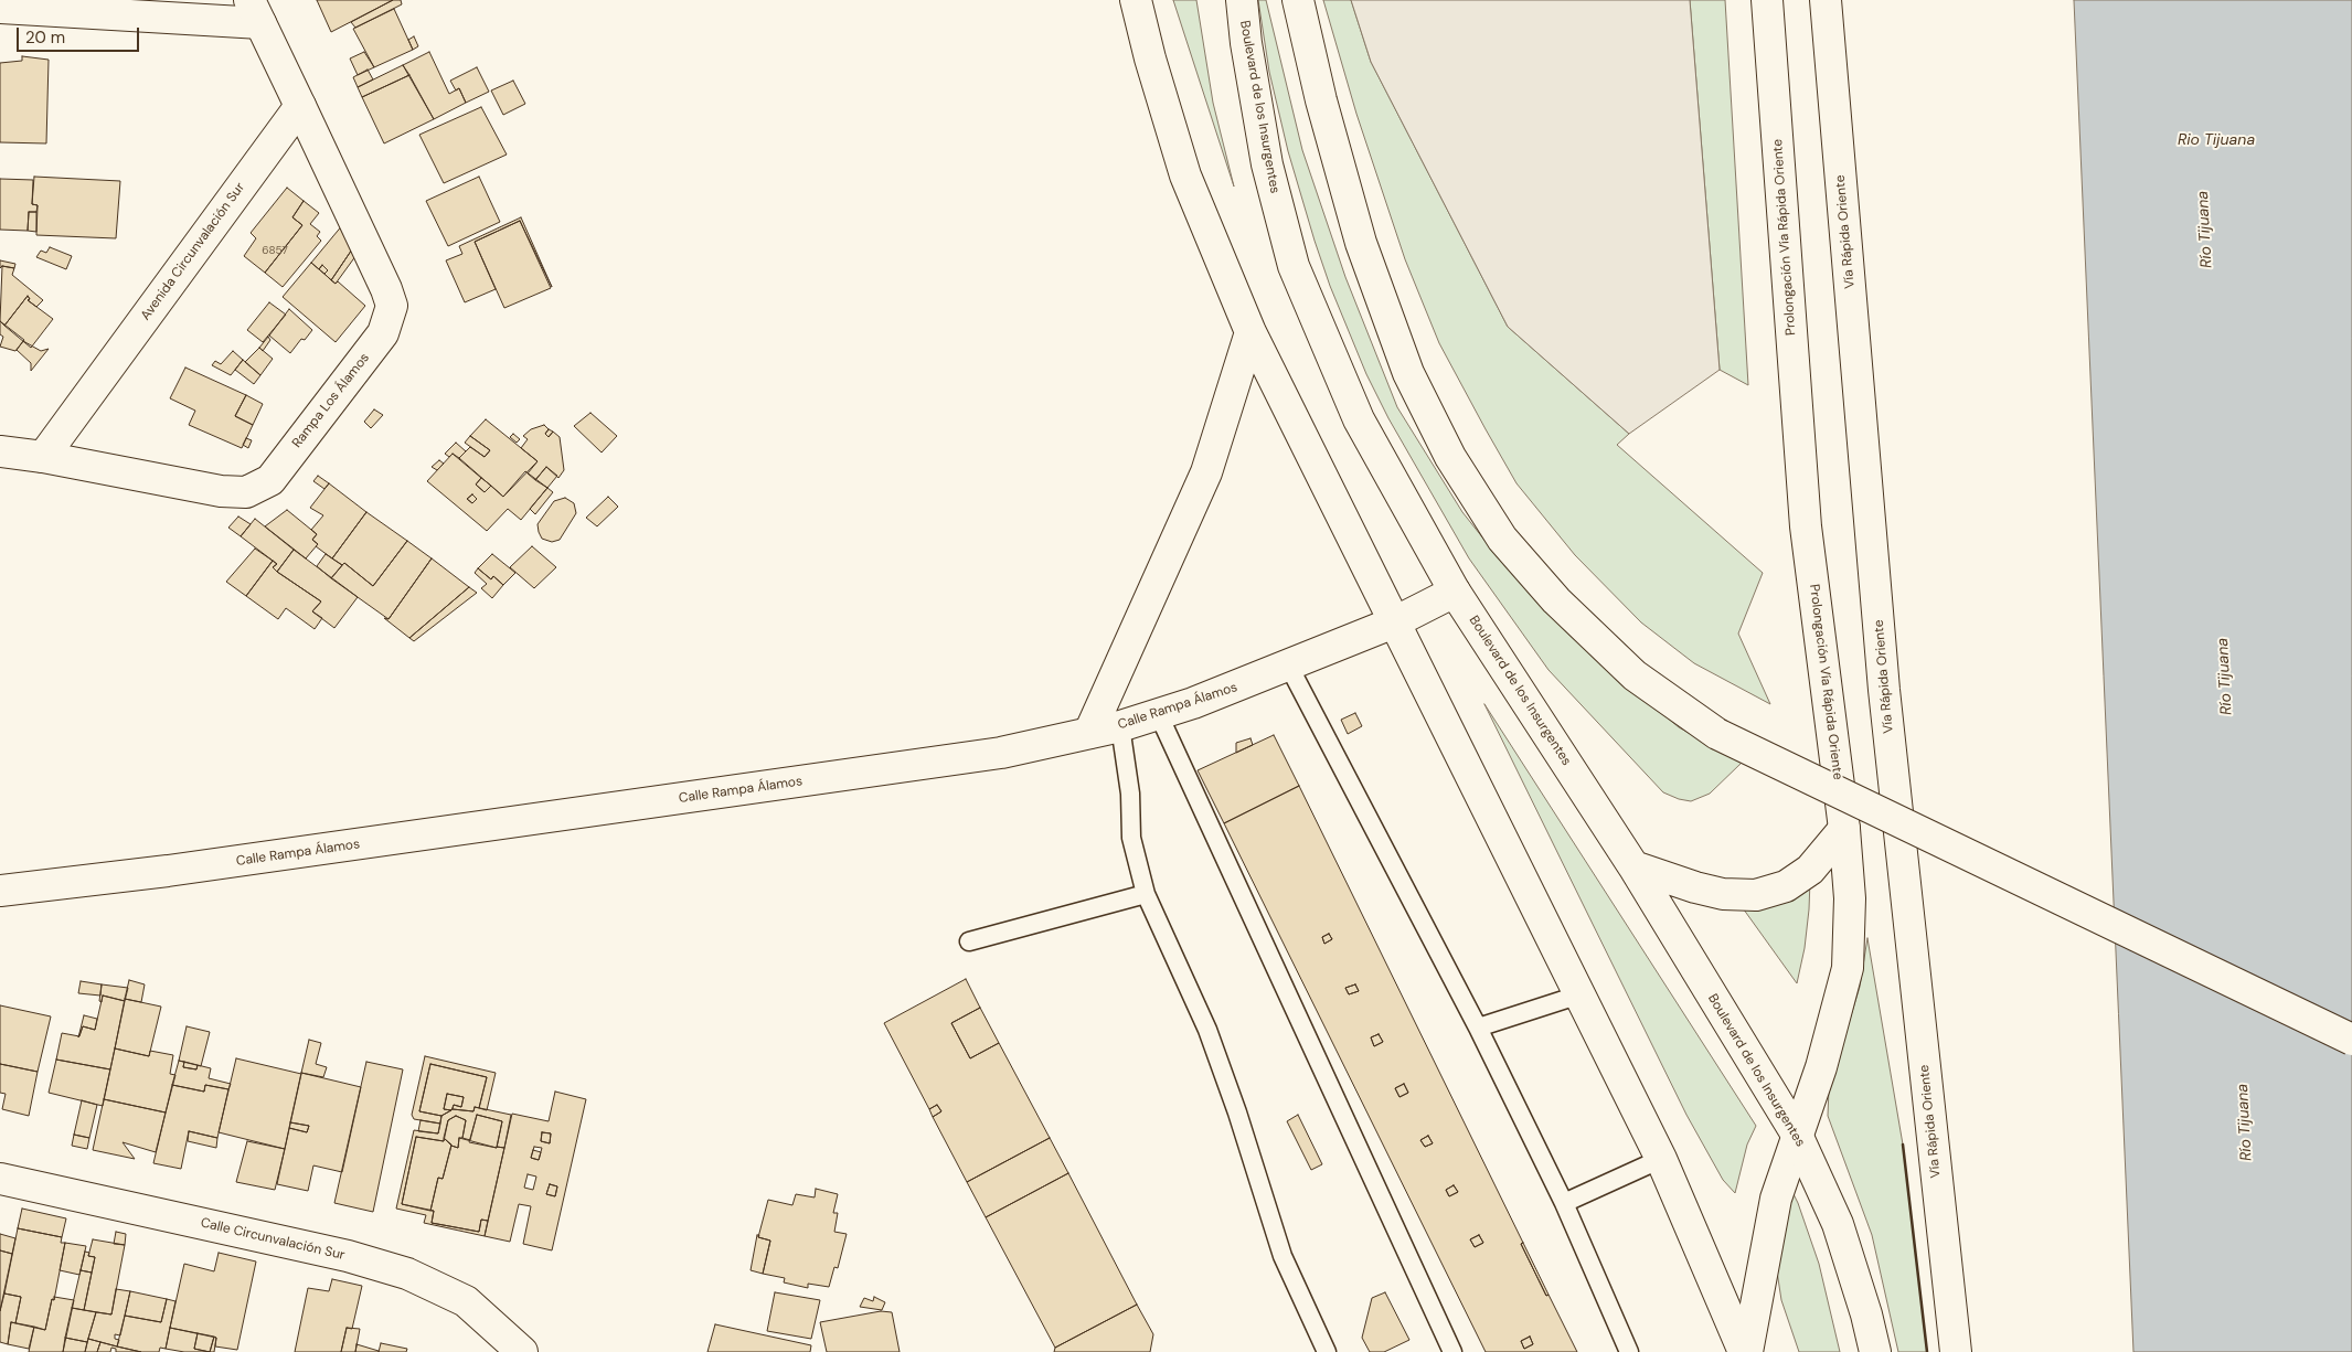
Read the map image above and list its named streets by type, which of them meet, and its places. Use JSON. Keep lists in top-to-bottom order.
{
  "streets": {
    "main road": [
      "Boulevard de los Insurgentes",
      "Vía Rápida Oriente",
      "Prolongación Vía Rápida Oriente",
      "Avenida Circunvalación Sur",
      "Rampa Los Álamos",
      "Calle Rampa Álamos",
      "Calle Circunvalación Sur"
    ]
  },
  "crossings": [
    ["Boulevard de los Insurgentes", "Prolongación Vía Rápida Oriente"],
    ["Boulevard de los Insurgentes", "Calle Rampa Álamos"],
    ["Avenida Circunvalación Sur", "Rampa Los Álamos"]
  ],
  "water": ["Rio Tijuana", "Río Tijuana"],
  "house_numbers": ["6857"],
  "scale_bar": "20 m"
}
